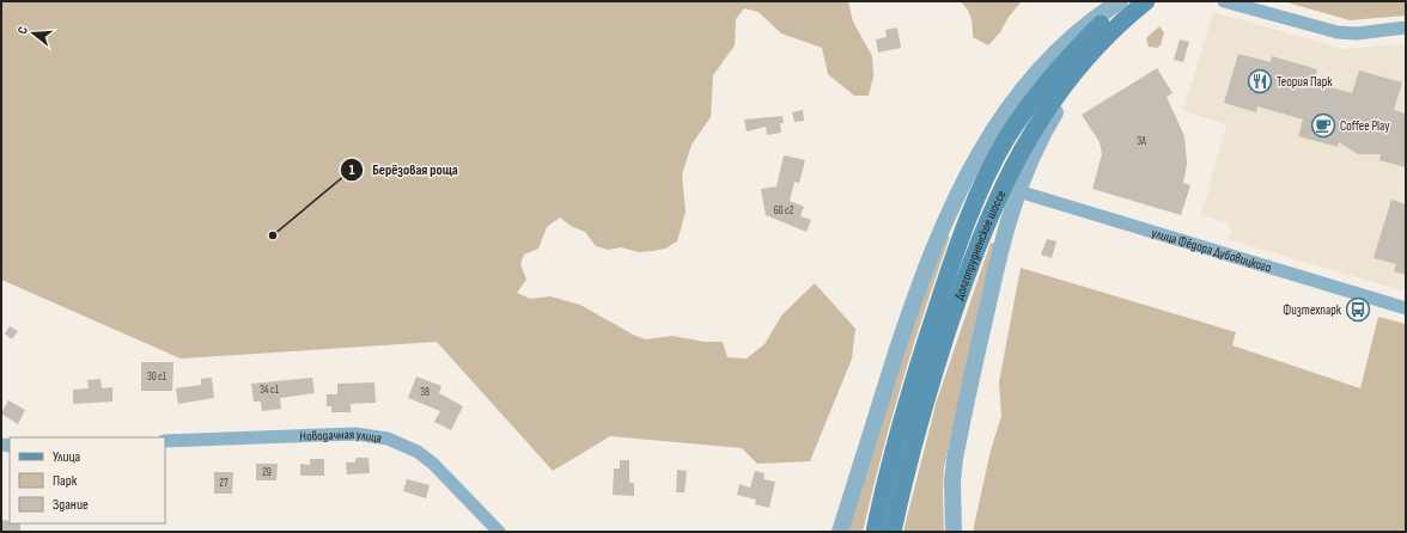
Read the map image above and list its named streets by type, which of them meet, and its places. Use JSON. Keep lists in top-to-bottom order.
{
  "streets": {
    "main road": ["Долгопрудненское шоссе"],
    "street": ["улица Фёдора Дубовицкого", "Новодачная улица"]
  },
  "places": {
    "restaurant": ["Теория Парк"],
    "cafe": ["Coffee Play"],
    "other": ["Берёзовая роща"],
    "bus stop": ["Физтехпарк"]
  },
  "house_numbers": [
    "3А",
    "60 с2",
    "30 с1",
    "34 с1",
    "38",
    "29",
    "27"
  ],
  "legend": ["Улица", "Парк", "Здание"],
  "north": "left"
}
